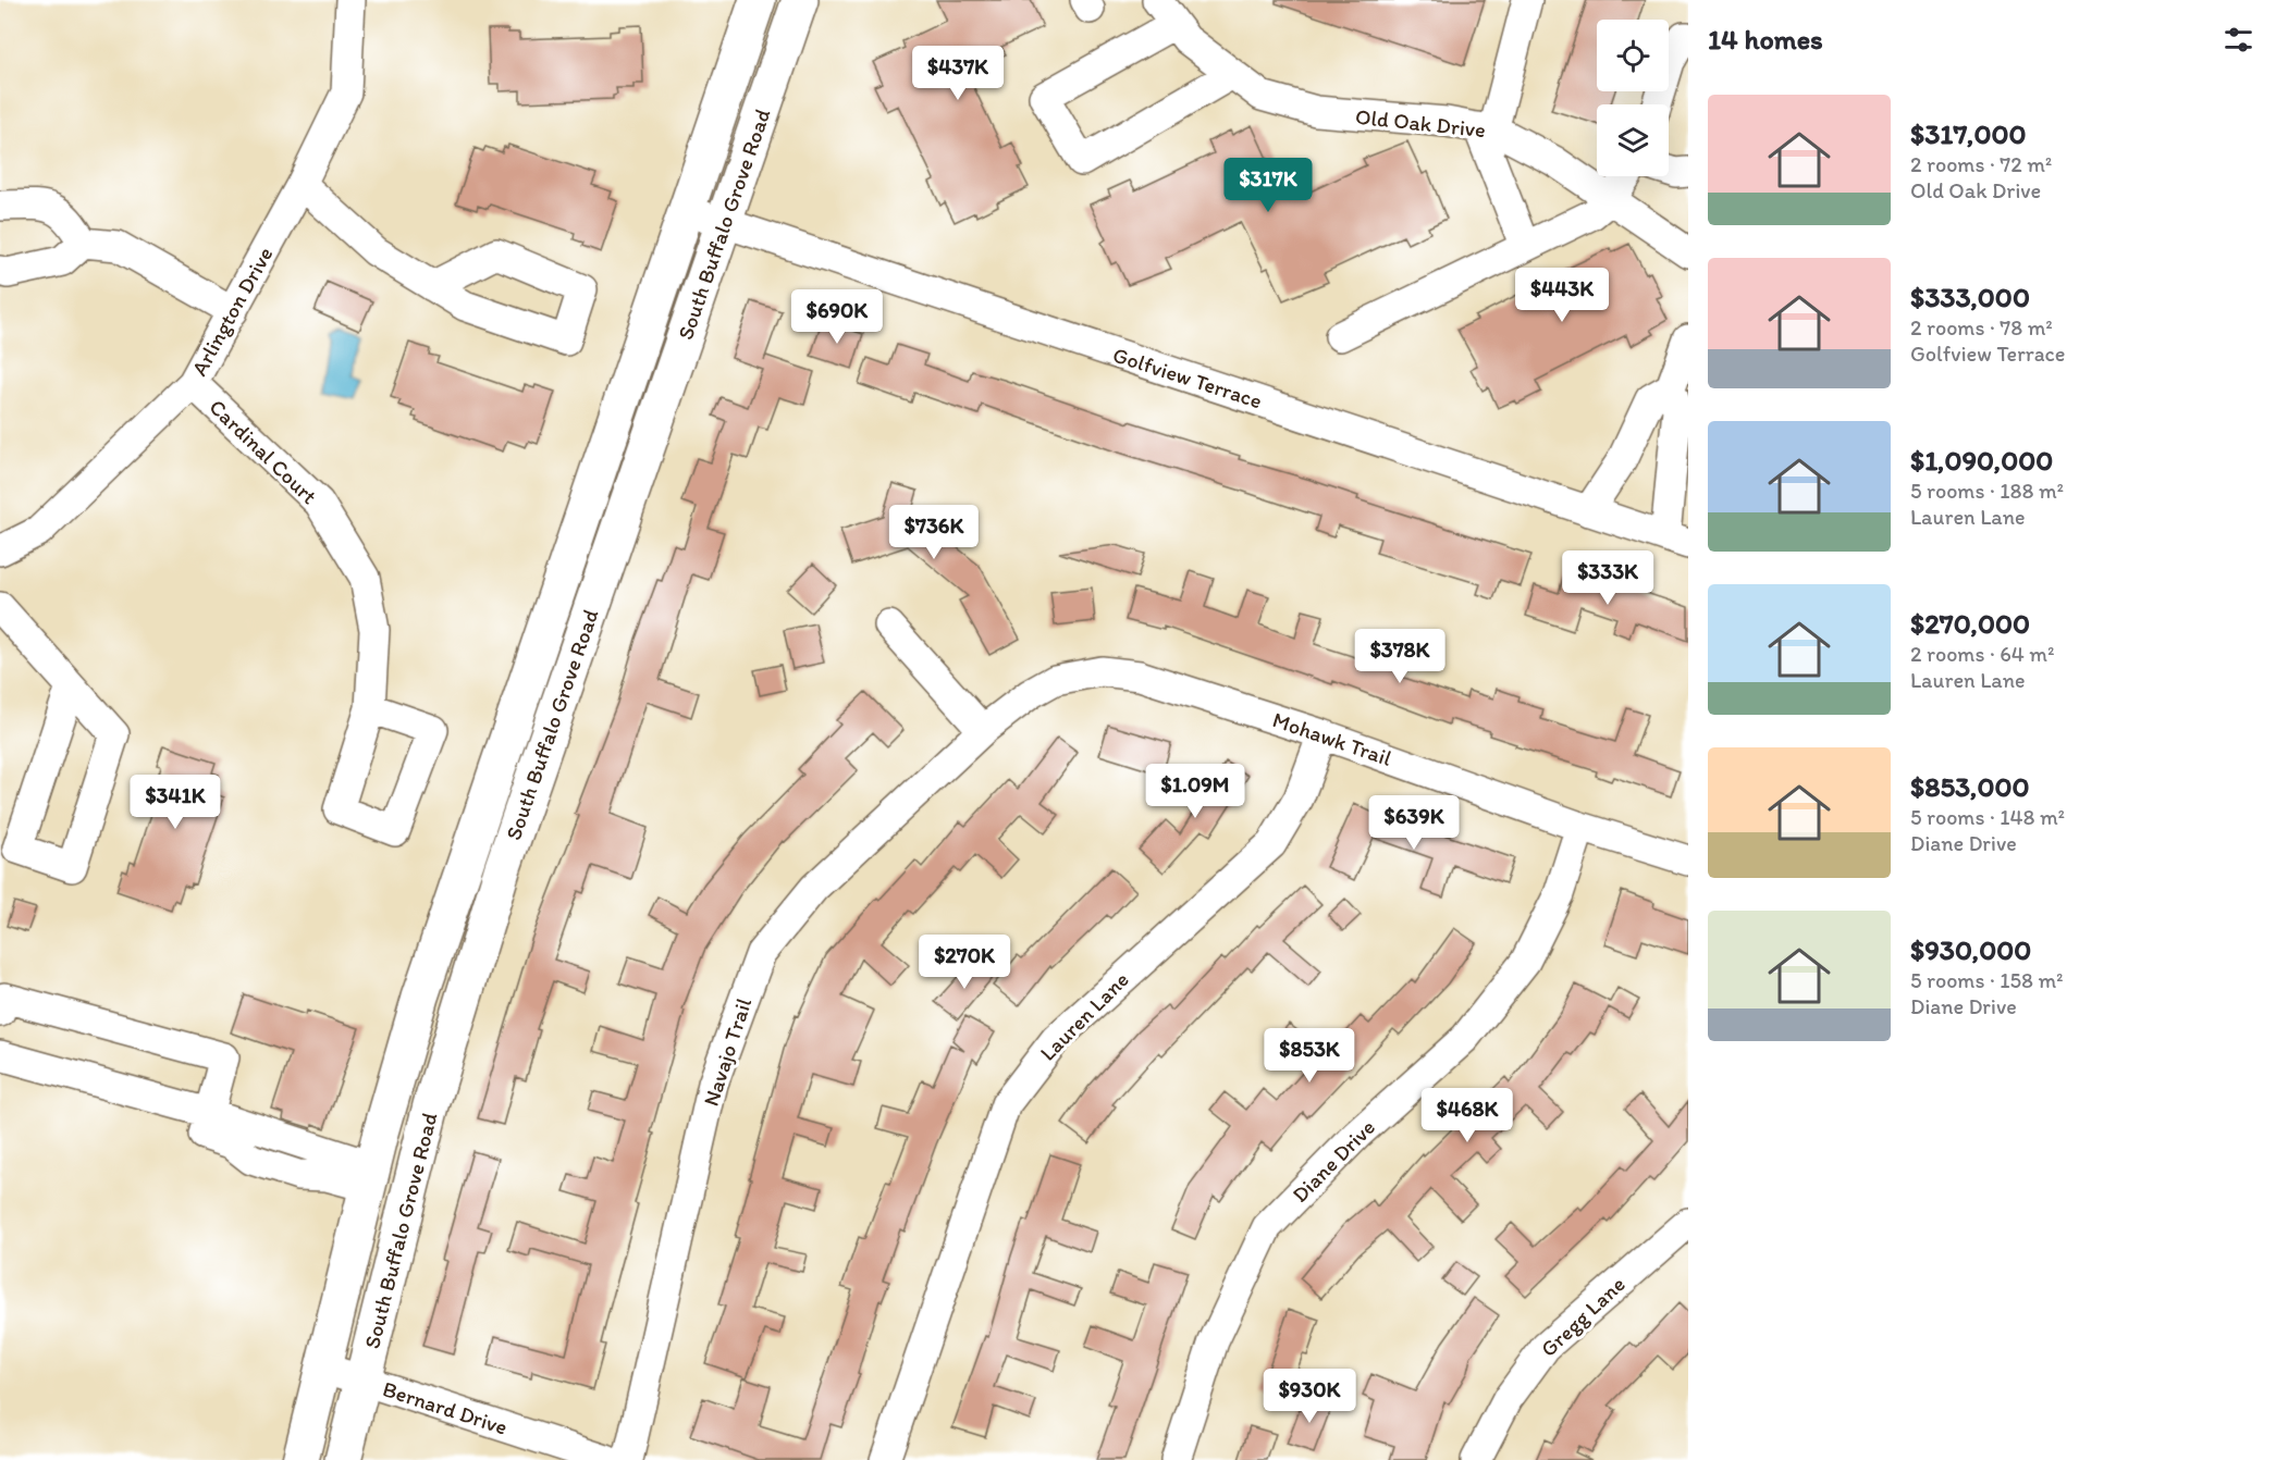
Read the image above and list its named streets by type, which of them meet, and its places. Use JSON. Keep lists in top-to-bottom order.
{
  "streets": {
    "main road": ["South Buffalo Grove Road"],
    "street": [
      "Old Oak Drive",
      "Arlington Drive",
      "Golfview Terrace",
      "Cardinal Court",
      "Mohawk Trail",
      "Lauren Lane",
      "Navajo Trail",
      "Diane Drive",
      "Gregg Lane",
      "Bernard Drive"
    ]
  },
  "crossings": [
    ["South Buffalo Grove Road", "Golfview Terrace"],
    ["South Buffalo Grove Road", "Bernard Drive"],
    ["Arlington Drive", "Cardinal Court"],
    ["Mohawk Trail", "Lauren Lane"],
    ["Mohawk Trail", "Navajo Trail"],
    ["Mohawk Trail", "Diane Drive"]
  ],
  "page": {
    "heading": "14 homes",
    "price": [
      "$437K",
      "$317K",
      "$443K",
      "$690K",
      "$736K",
      "$333K",
      "$378K",
      "$1.09M",
      "$341K",
      "$639K",
      "$270K",
      "$853K",
      "$468K",
      "$930K"
    ],
    "list": [
      {
        "name": "$317,000",
        "note": "2 rooms · 72 m² · Old Oak Drive"
      },
      {
        "name": "$333,000",
        "note": "2 rooms · 78 m² · Golfview Terrace"
      },
      {
        "name": "$1,090,000",
        "note": "5 rooms · 188 m² · Lauren Lane"
      },
      {
        "name": "$270,000",
        "note": "2 rooms · 64 m² · Lauren Lane"
      },
      {
        "name": "$853,000",
        "note": "5 rooms · 148 m² · Diane Drive"
      },
      {
        "name": "$930,000",
        "note": "5 rooms · 158 m² · Diane Drive"
      }
    ]
  }
}
